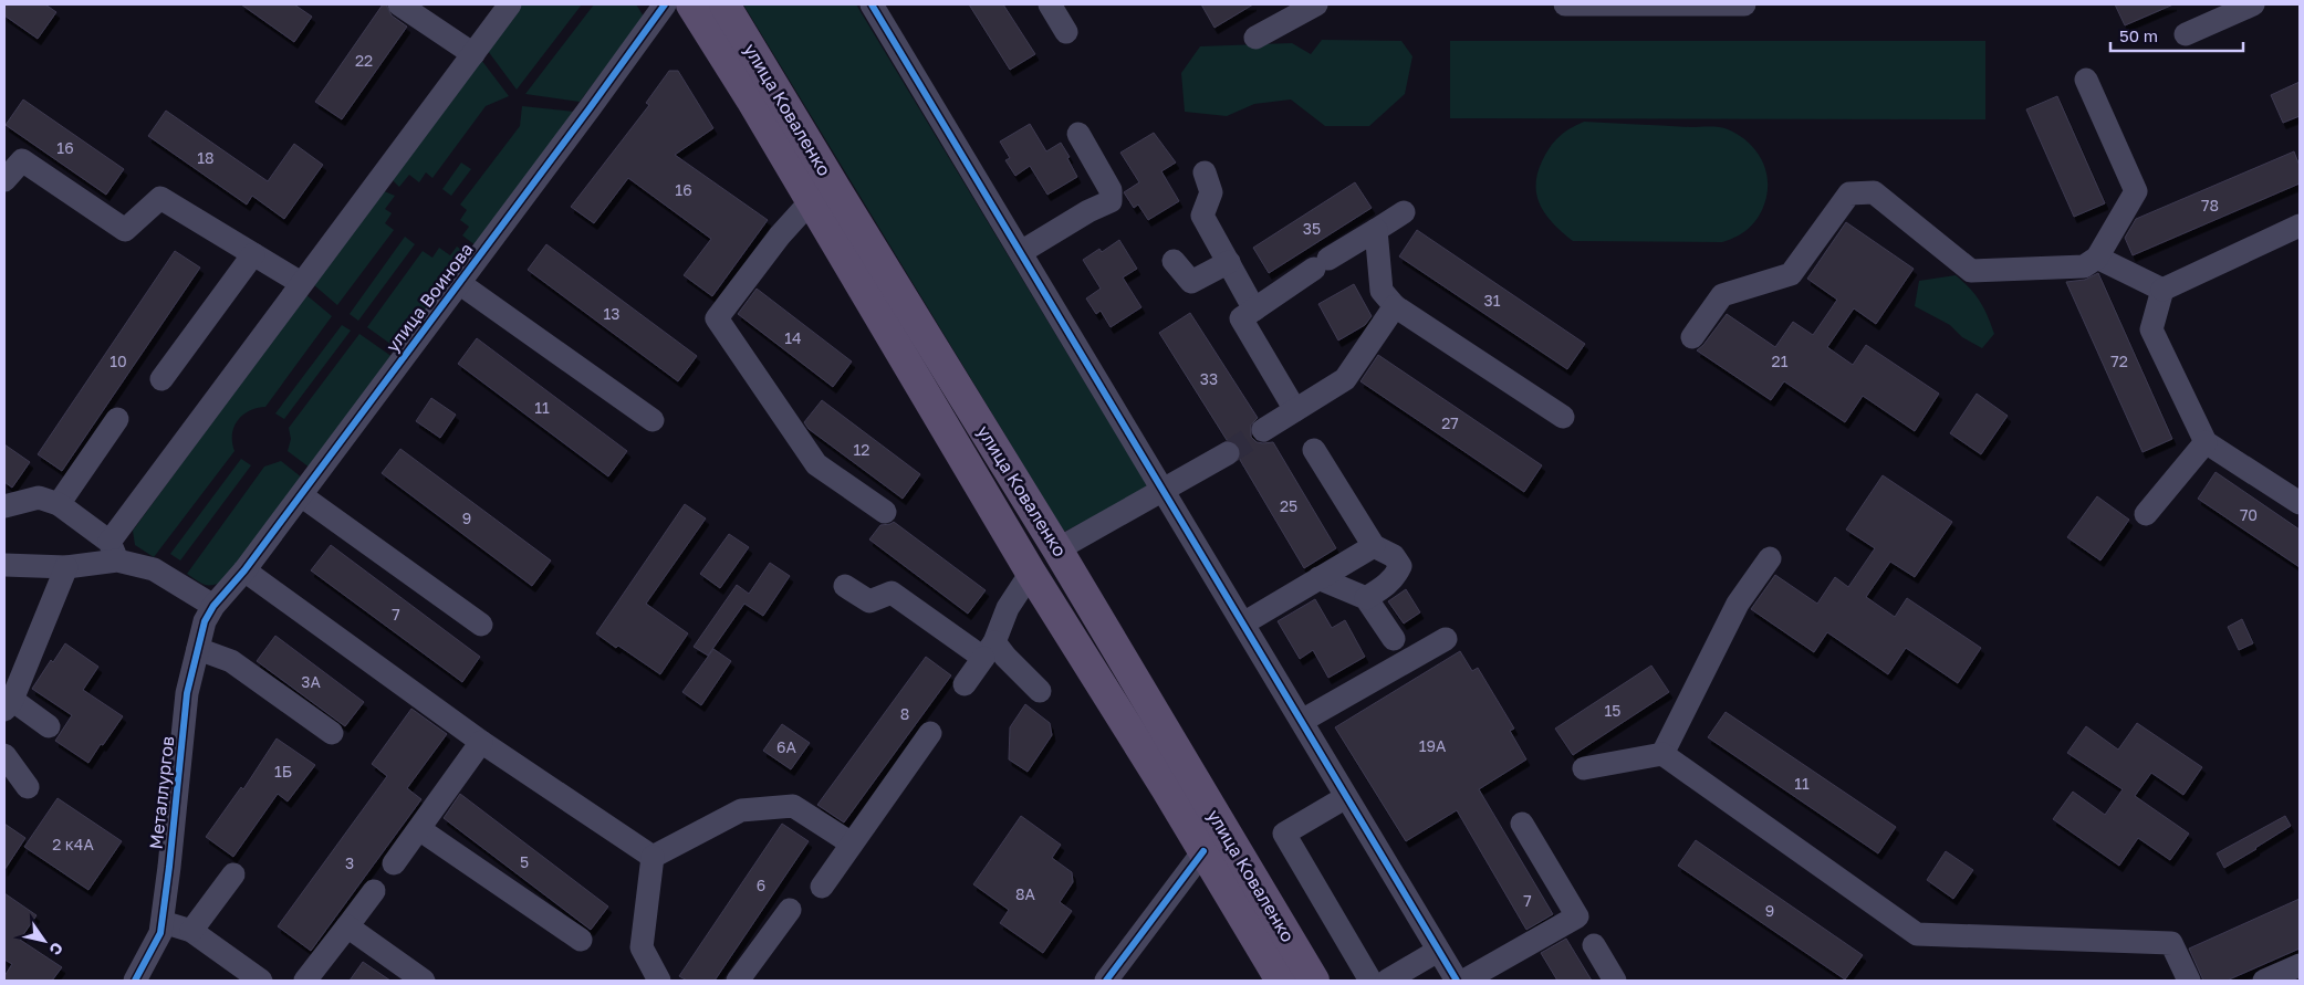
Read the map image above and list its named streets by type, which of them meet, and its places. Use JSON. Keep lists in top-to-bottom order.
{
  "streets": {
    "main road": ["улица Коваленко"],
    "street": ["улица Воинова", "Металлургов"]
  },
  "crossings": [
    ["улица Воинова", "Металлургов"]
  ],
  "house_numbers": [
    "22",
    "16",
    "18",
    "16",
    "78",
    "35",
    "31",
    "13",
    "14",
    "10",
    "21",
    "72",
    "33",
    "11",
    "27",
    "12",
    "25",
    "70",
    "9",
    "7",
    "3А",
    "15",
    "8",
    "19А",
    "6А",
    "1Б",
    "11",
    "2 к4А",
    "5",
    "3",
    "6",
    "8А",
    "7",
    "9"
  ],
  "scale_bar": "50 m",
  "north": "bottom right"
}
